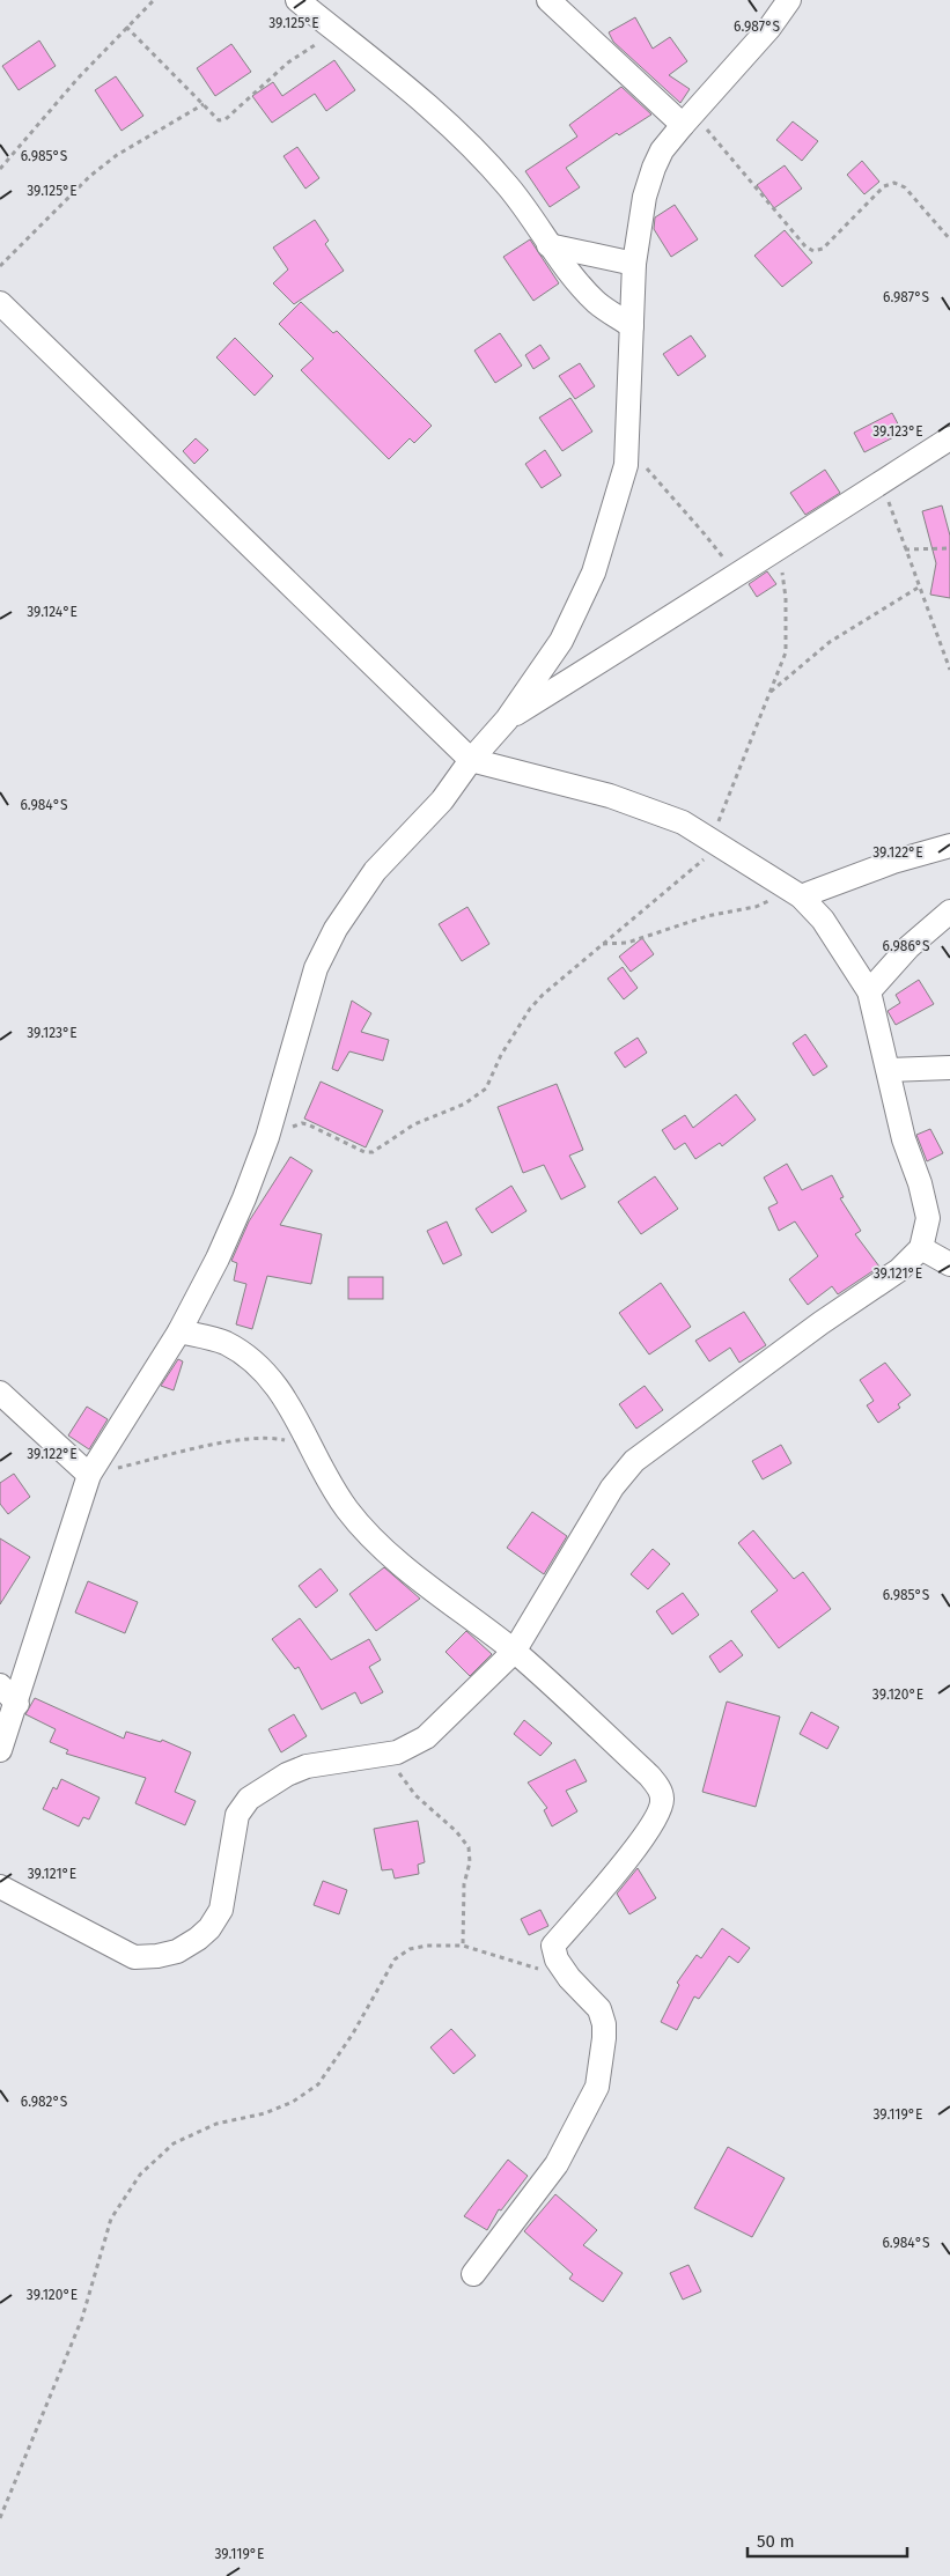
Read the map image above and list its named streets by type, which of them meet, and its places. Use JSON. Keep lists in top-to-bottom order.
{
  "scale_bar": "50 m",
  "coordinates": [
    "39.125°E",
    "6.987°S",
    "6.985°S",
    "39.123°E",
    "39.124°E",
    "6.984°S",
    "39.122°E",
    "6.986°S",
    "39.121°E",
    "39.120°E",
    "6.982°S",
    "39.119°E"
  ]
}
